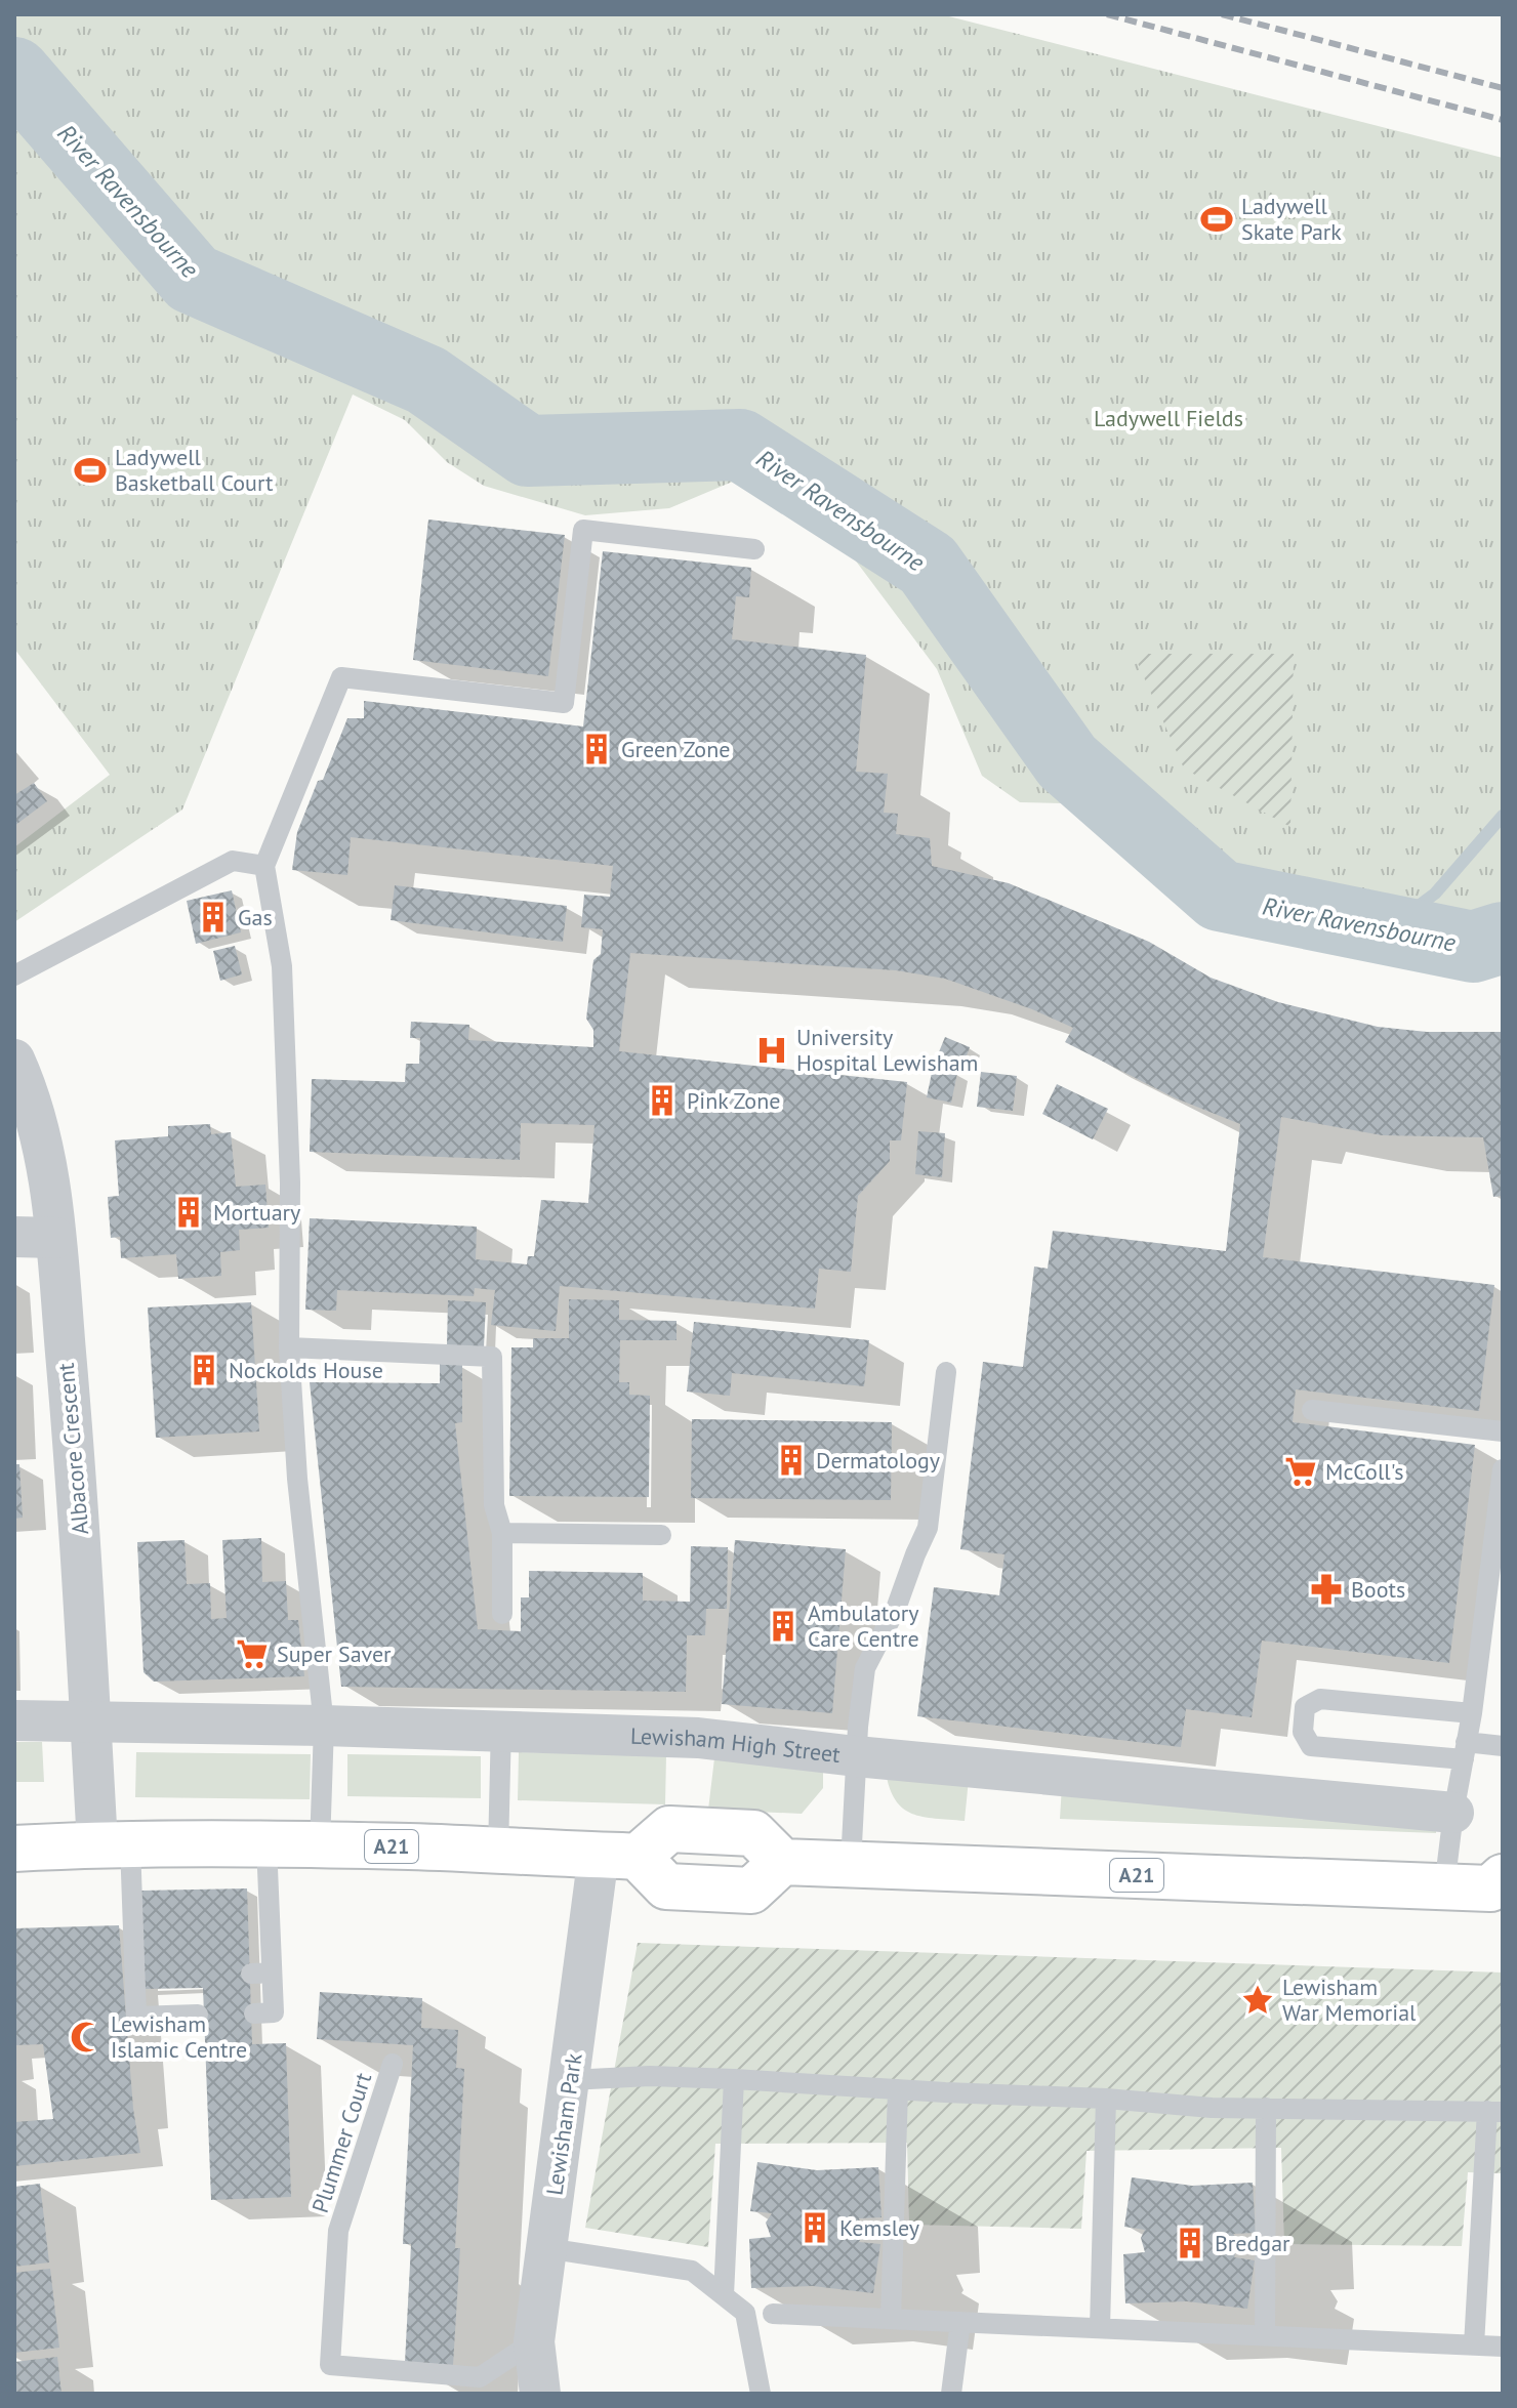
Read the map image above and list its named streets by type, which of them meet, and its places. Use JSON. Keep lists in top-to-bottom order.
{
  "streets": {
    "highway": ["A21"],
    "street": ["Albacore Crescent", "Lewisham High Street", "Lewisham Park"],
    "lane": ["Plummer Court"]
  },
  "crossings": [
    ["Albacore Crescent", "Lewisham High Street"],
    ["Albacore Crescent", "A21"],
    ["A21", "Lewisham Park"],
    ["Lewisham Park", "Plummer Court"]
  ],
  "water": ["River Ravensbourne"],
  "parks": ["Ladywell Fields"],
  "places": {
    "sports": ["Ladywell Skate Park", "Ladywell Basketball Court"],
    "building": [
      "Green Zone",
      "Gas",
      "Pink Zone",
      "Mortuary",
      "Nockolds House",
      "Dermatology",
      "Ambulatory Care Centre",
      "Kemsley",
      "Bredgar"
    ],
    "hospital": ["University Hospital Lewisham"],
    "supermarket": ["McColl's", "Super Saver"],
    "pharmacy": ["Boots"],
    "place": ["Lewisham War Memorial"],
    "mosque": ["Lewisham Islamic Centre"]
  }
}
